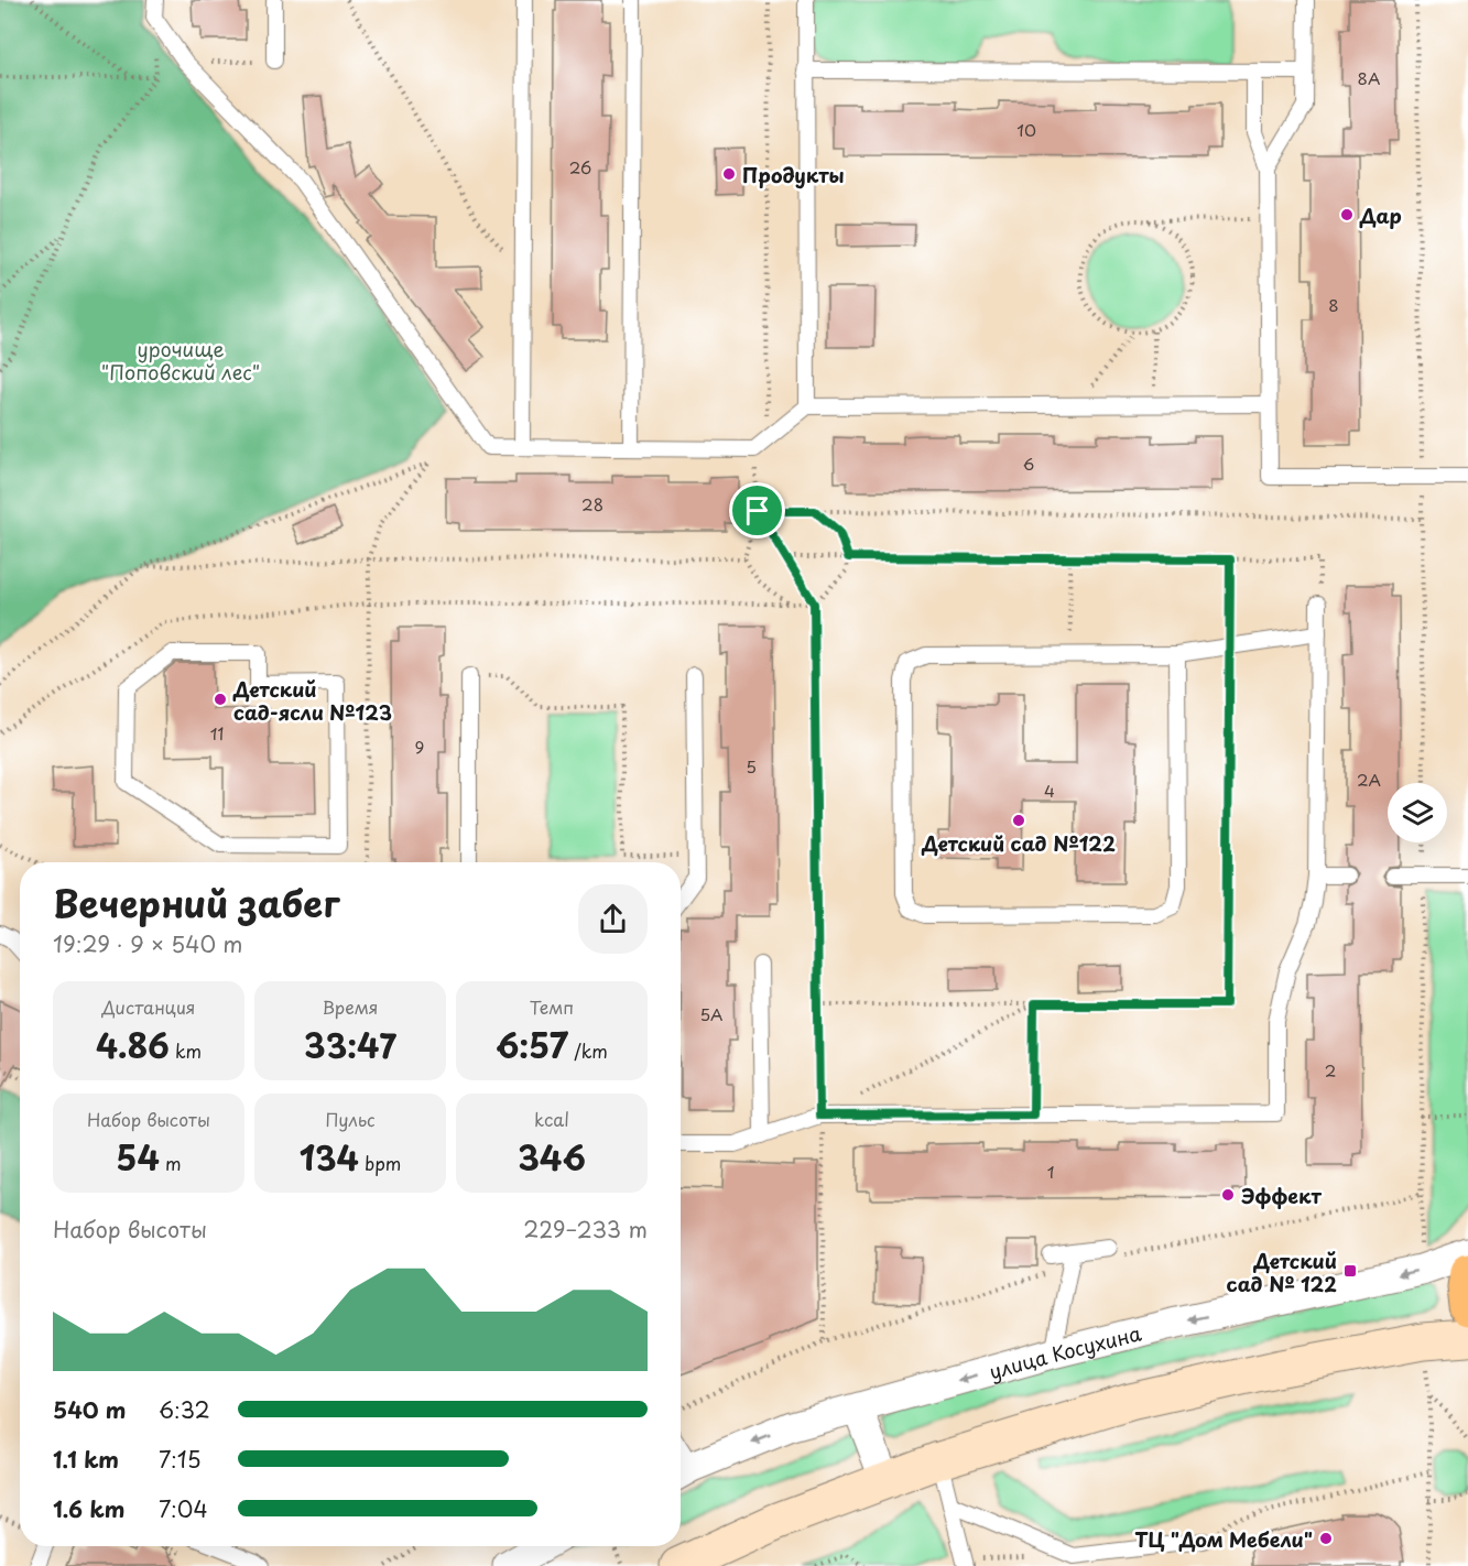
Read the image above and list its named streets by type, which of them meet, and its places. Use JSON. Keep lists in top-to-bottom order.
{
  "streets": {
    "street": ["улица Косухина"]
  },
  "one_way": ["улица Косухина"],
  "parks": ["урочище \"Поповский лес\""],
  "places": {
    "other": [
      "Продукты",
      "Дар",
      "Детский сад-ясли №123",
      "Детский сад №122",
      "Эффект",
      "ТЦ \"Дом Мебели\""
    ],
    "transit": ["Детский сад № 122"]
  },
  "house_numbers": [
    "8А",
    "10",
    "26",
    "8",
    "6",
    "28",
    "11",
    "9",
    "5",
    "2А",
    "4",
    "5А",
    "2",
    "1"
  ],
  "page": {
    "heading": ["Вечерний забег", "19:29 · 9 × 540 m"],
    "stats": [
      ["Дистанция", "4.86 km"],
      ["Время", "33:47"],
      ["Темп", "6:57 /km"],
      ["Набор высоты", "54 m"],
      ["Пульс", "134 bpm"],
      ["kcal", "346"]
    ],
    "chart": ["Набор высоты", "229–233 m"],
    "list": [
      {
        "name": "540 m",
        "note": "6:32"
      },
      {
        "name": "1.1 km",
        "note": "7:15"
      },
      {
        "name": "1.6 km",
        "note": "7:04"
      }
    ]
  }
}
